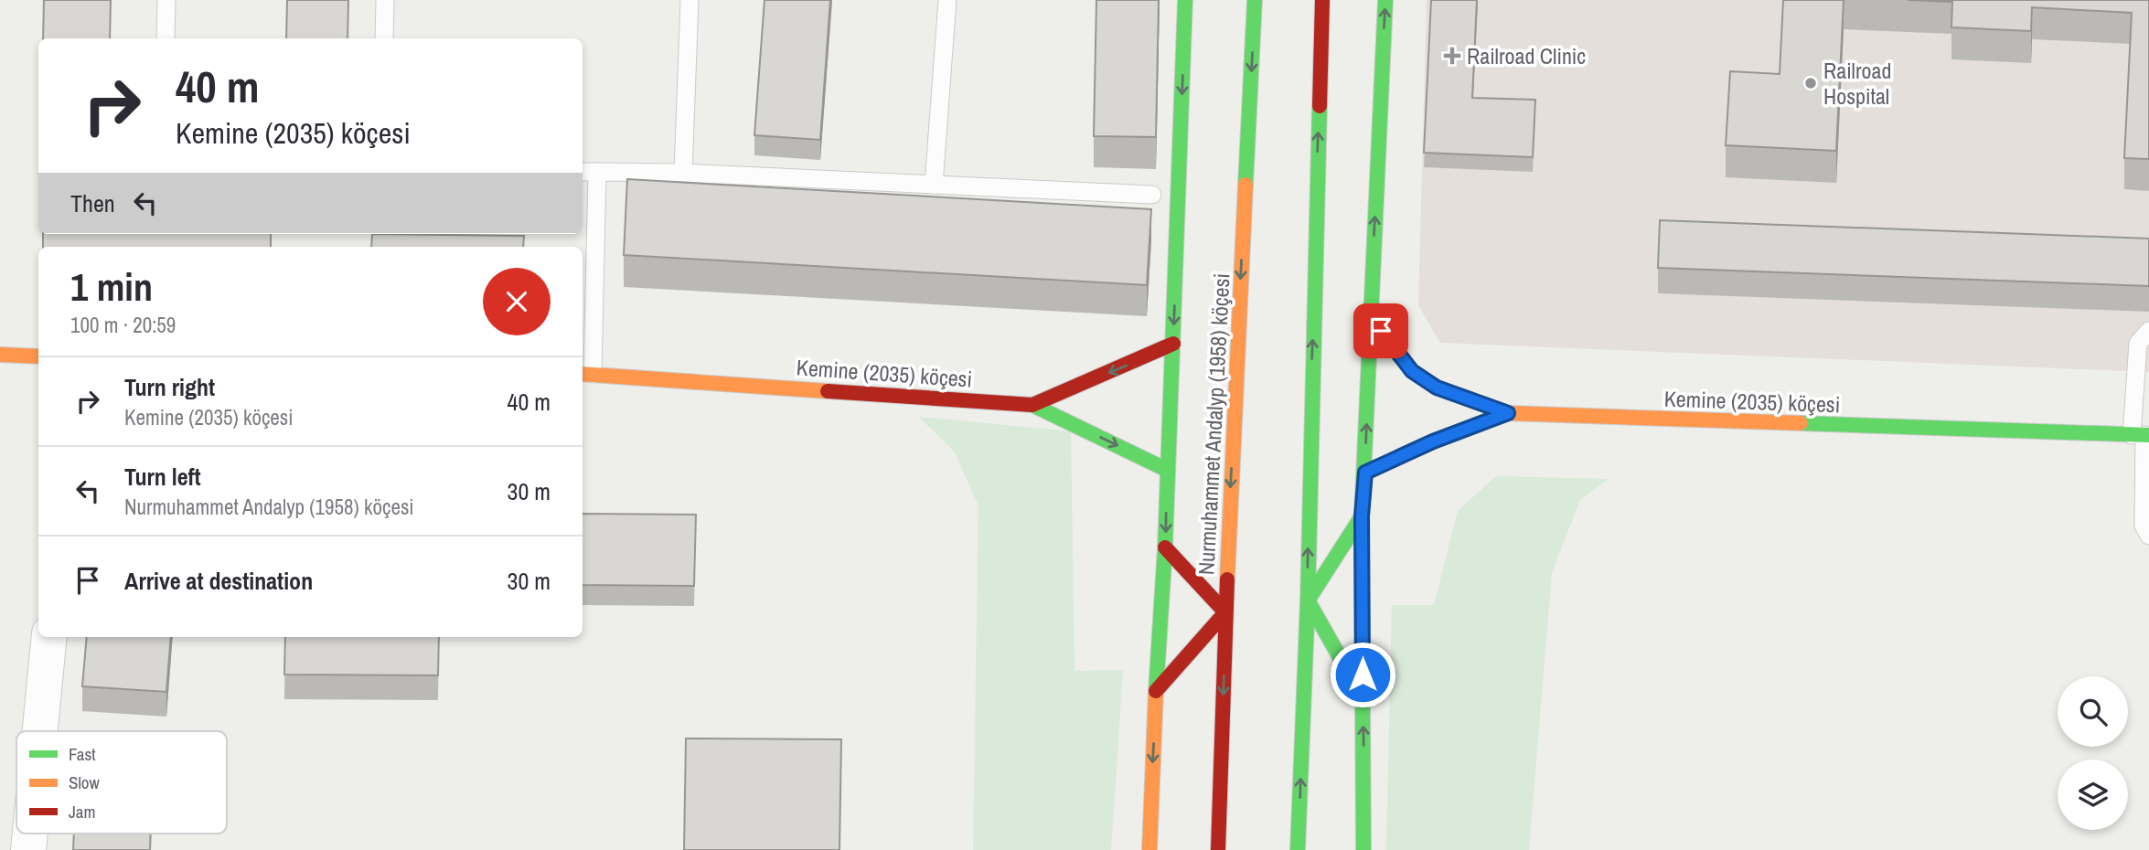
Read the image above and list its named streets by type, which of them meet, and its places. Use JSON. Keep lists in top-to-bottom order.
{
  "streets": {
    "main road": ["Kemine (2035) köçesi", "Nurmuhammet Andalyp (1958) köçesi"]
  },
  "crossings": [
    ["Kemine (2035) köçesi", "Nurmuhammet Andalyp (1958) köçesi"]
  ],
  "places": {
    "health": ["Railroad Clinic"],
    "other": ["Railroad Hospital"]
  },
  "legend": ["Fast", "Slow", "Jam"],
  "page": {
    "turn": ["40 m", "Kemine (2035) köçesi"],
    "then": "Then",
    "heading": ["1 min", "100 m · 20:59"],
    "list": [
      {
        "name": "Turn right",
        "note": "Kemine (2035) köçesi",
        "value": "40 m"
      },
      {
        "name": "Turn left",
        "note": "Nurmuhammet Andalyp (1958) köçesi",
        "value": "30 m"
      },
      {
        "name": "Arrive at destination",
        "value": "30 m"
      }
    ]
  }
}
